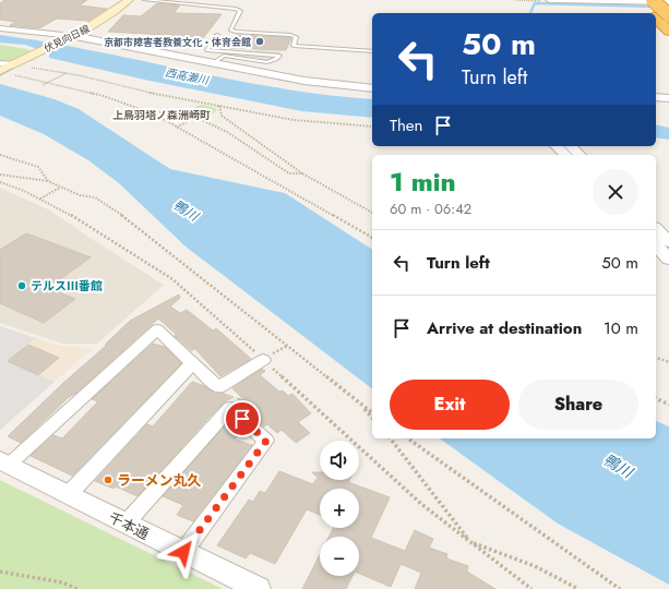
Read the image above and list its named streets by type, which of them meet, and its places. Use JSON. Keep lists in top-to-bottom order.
{
  "streets": {
    "main road": ["伏見向日線"],
    "street": ["千本通"]
  },
  "districts": ["上鳥羽塔ノ森洲崎町"],
  "water": ["西高瀬川", "鴨川"],
  "places": ["京都市障害者教養文化・体育会館", "テルスⅢ番館", "ラーメン丸久"],
  "page": {
    "turn": ["50 m", "Turn left"],
    "then": "Then",
    "heading": ["1 min", "60 m · 06:42"],
    "list": [
      {
        "name": "Turn left",
        "value": "50 m"
      },
      {
        "name": "Arrive at destination",
        "value": "10 m"
      }
    ],
    "buttons": ["Exit", "Share"],
    "map_buttons": ["+", "−"]
  }
}
